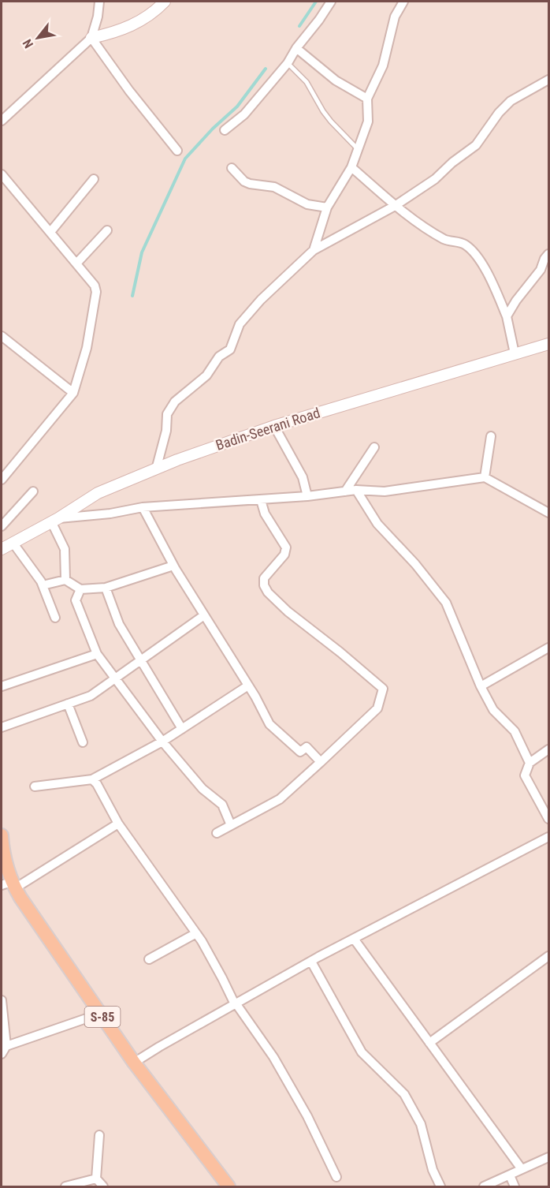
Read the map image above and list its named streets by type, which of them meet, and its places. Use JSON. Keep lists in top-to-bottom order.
{
  "streets": {
    "main road": ["S-85"],
    "street": ["Badin-Seerani Road"]
  },
  "north": "bottom left"
}
